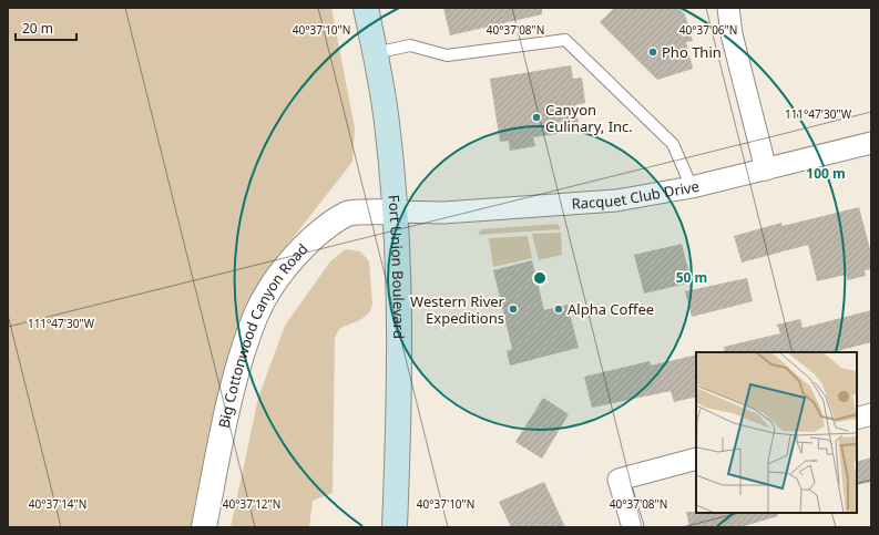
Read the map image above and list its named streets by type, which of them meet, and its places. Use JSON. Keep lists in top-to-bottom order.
{
  "streets": {
    "main road": ["Fort Union Boulevard"],
    "street": ["Racquet Club Drive", "Big Cottonwood Canyon Road"]
  },
  "crossings": [
    ["Racquet Club Drive", "Fort Union Boulevard"],
    ["Racquet Club Drive", "Big Cottonwood Canyon Road"],
    ["Fort Union Boulevard", "Big Cottonwood Canyon Road"]
  ],
  "places": [
    "Pho Thin",
    "Canyon Culinary, Inc.",
    "Western River Expeditions",
    "Alpha Coffee"
  ],
  "scale_bar": "20 m",
  "coordinates": [
    "40°37'10\"N",
    "40°37'08\"N",
    "40°37'06\"N",
    "111°47'30\"W",
    "40°37'14\"N",
    "40°37'12\"N"
  ],
  "rings": ["100 m", "50 m"]
}
